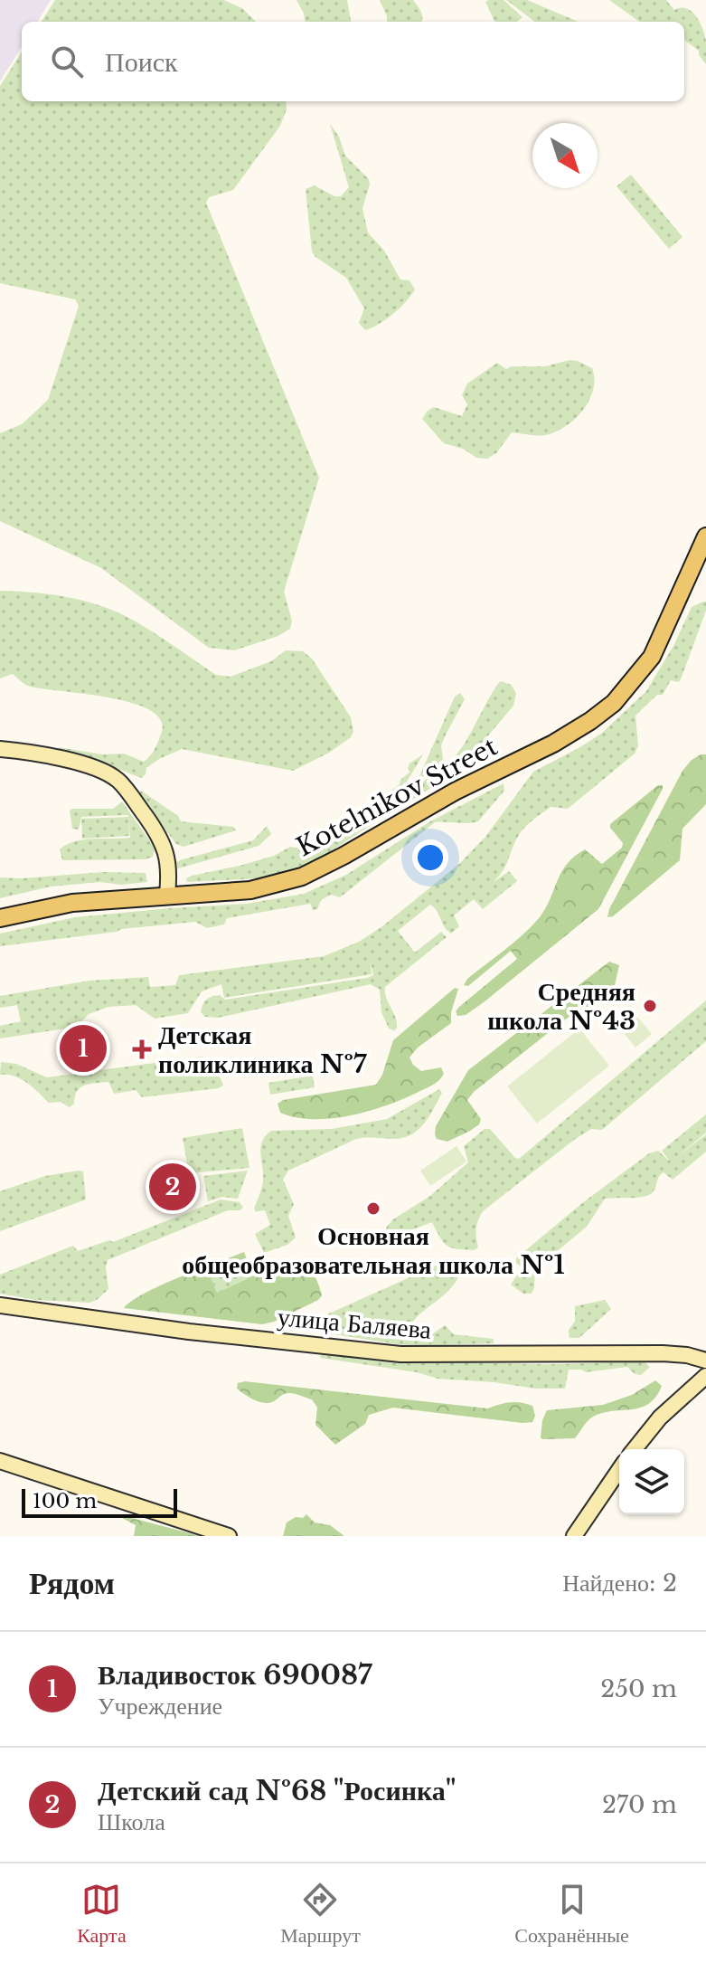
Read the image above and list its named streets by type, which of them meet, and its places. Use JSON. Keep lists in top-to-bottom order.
{
  "streets": {
    "main road": ["Kotelnikov Street"],
    "street": ["улица Баляева"]
  },
  "places": {
    "other": ["Средняя школа №43", "Основная общеобразовательная школа №1"],
    "health": ["Детская поликлиника №7"]
  },
  "scale_bar": "100 m",
  "north": "bottom right",
  "page": {
    "search": "Поиск",
    "pins": ["1", "2"],
    "scale": "100 m",
    "heading": ["Рядом", "Найдено: 2"],
    "list": [
      {
        "mark": "1",
        "name": "Владивосток 690087",
        "note": "Учреждение",
        "value": "250 m"
      },
      {
        "mark": "2",
        "name": "Детский сад №68 \"Росинка\"",
        "note": "Школа",
        "value": "270 m"
      }
    ],
    "nav": ["Карта", "Маршрут", "Сохранённые"]
  }
}
